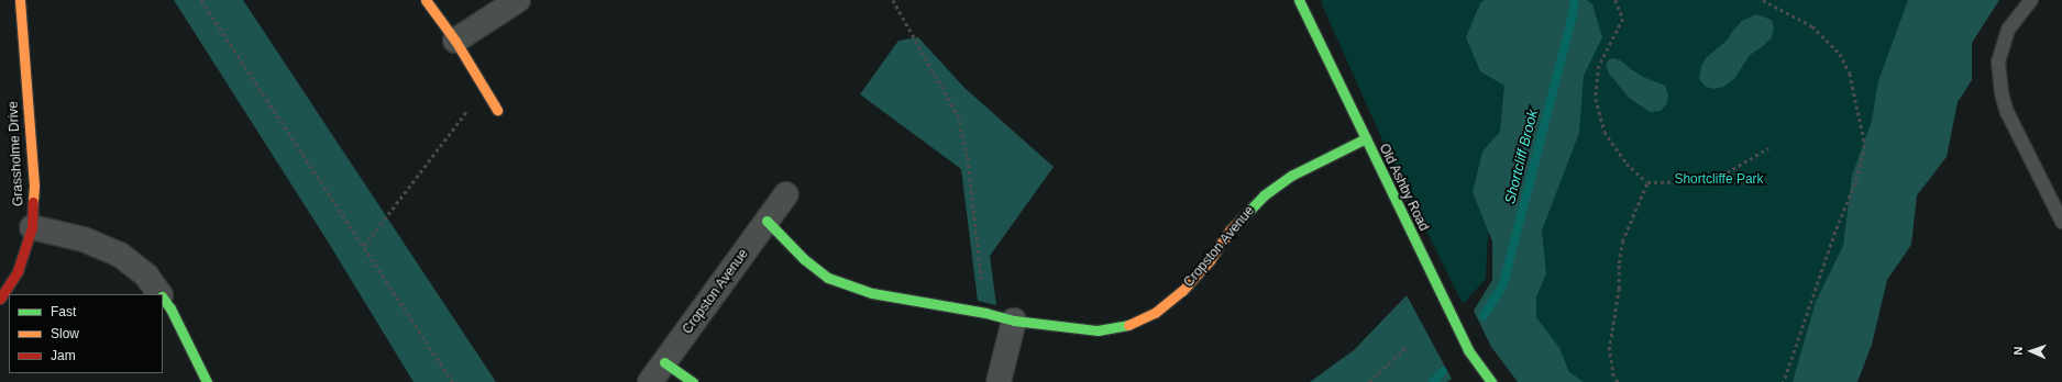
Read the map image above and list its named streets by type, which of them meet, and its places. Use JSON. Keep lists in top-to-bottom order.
{
  "streets": {
    "street": ["Grassholme Drive", "Old Ashby Road", "Cropston Avenue"]
  },
  "crossings": [
    ["Old Ashby Road", "Cropston Avenue"]
  ],
  "water": ["Shortcliff Brook"],
  "parks": ["Shortcliffe Park"],
  "legend": ["Fast", "Slow", "Jam"],
  "north": "left"
}
